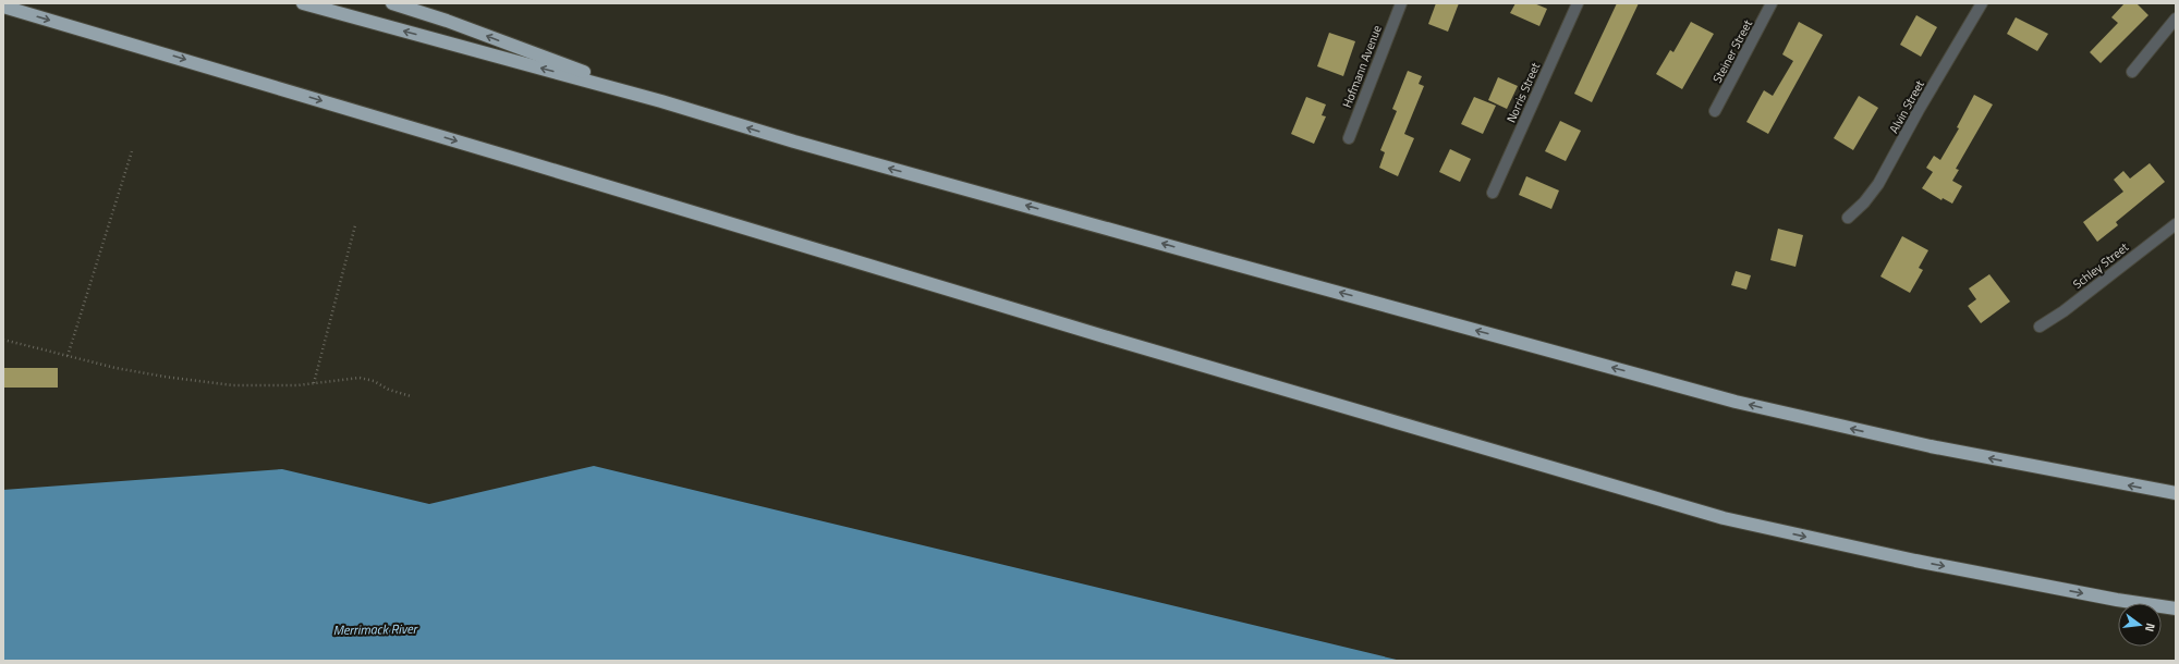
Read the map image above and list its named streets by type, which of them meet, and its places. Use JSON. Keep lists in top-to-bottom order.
{
  "streets": {
    "street": [
      "Steiner Street",
      "Hofmann Avenue",
      "Norris Street",
      "Alvin Street",
      "Schley Street"
    ]
  },
  "water": ["Merrimack River"],
  "north": "right"
}
